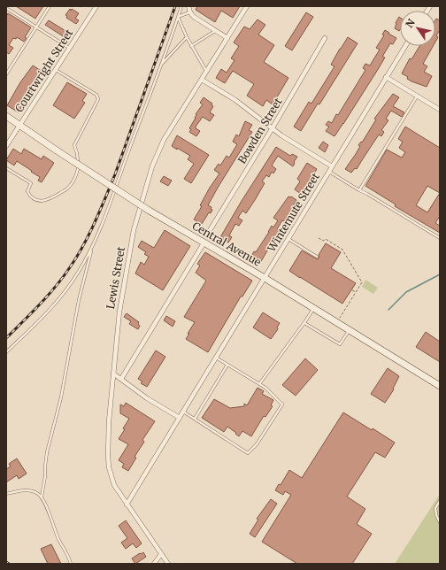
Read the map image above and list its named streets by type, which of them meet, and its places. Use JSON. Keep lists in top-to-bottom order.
{
  "streets": {
    "main road": ["Central Avenue"],
    "street": [
      "Courtwright Street",
      "Bowden Street",
      "Wintemute Street",
      "Lewis Street"
    ]
  },
  "crossings": [
    ["Courtwright Street", "Central Avenue"],
    ["Wintemute Street", "Central Avenue"],
    ["Wintemute Street", "Lewis Street"]
  ],
  "north": "top left"
}
